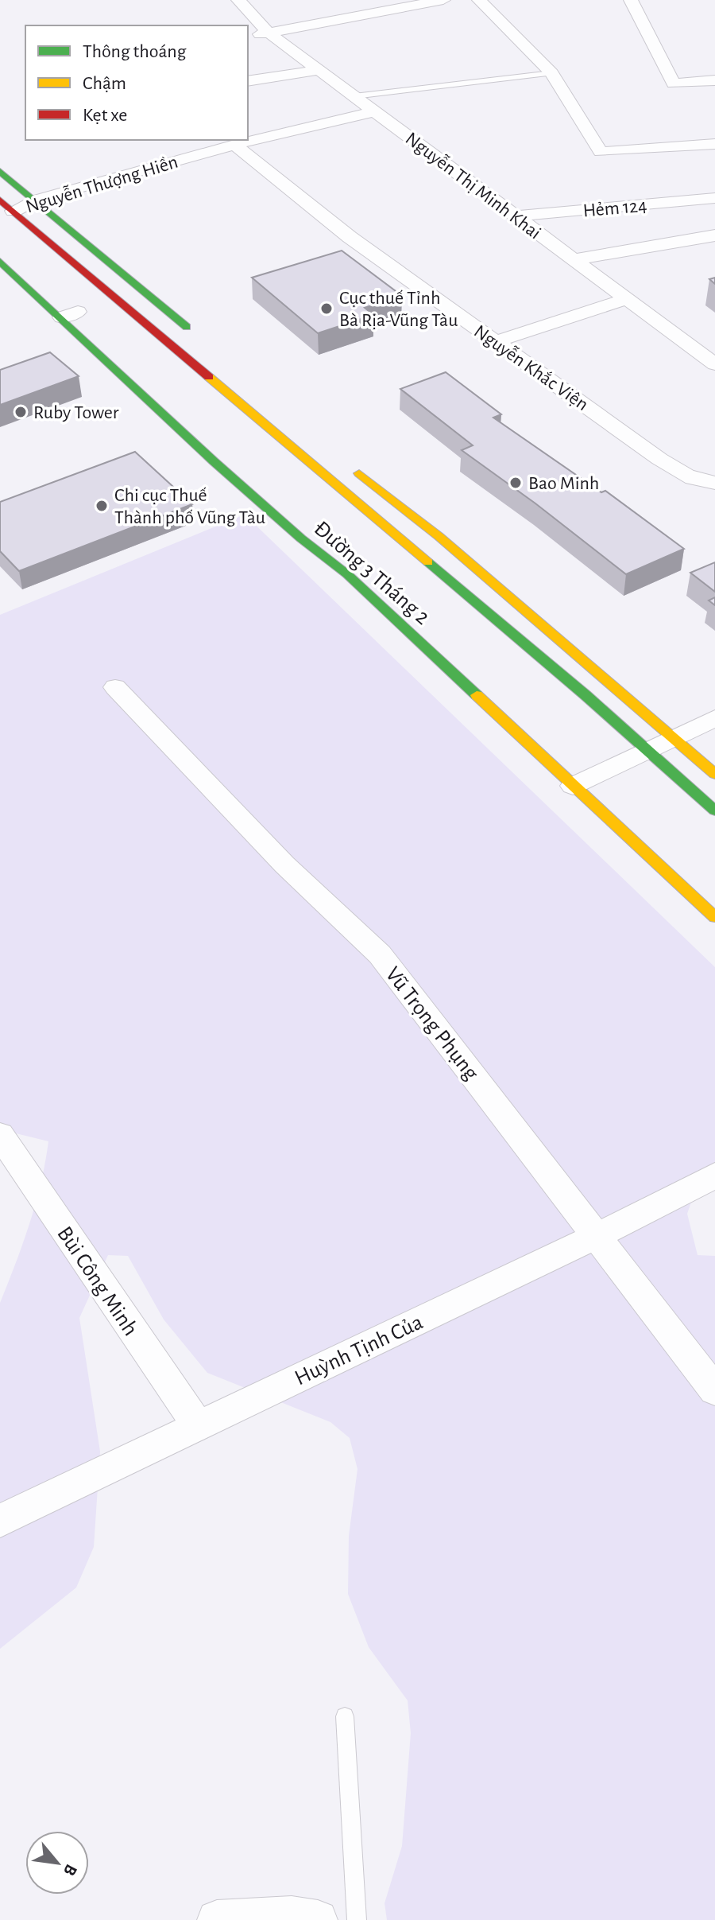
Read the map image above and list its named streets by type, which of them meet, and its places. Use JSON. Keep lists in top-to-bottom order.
{
  "streets": {
    "main road": ["Đường 3 Tháng 2"],
    "street": [
      "Nguyễn Thượng Hiền",
      "Nguyễn Thị Minh Khai",
      "Hẻm 124",
      "Nguyễn Khắc Viện",
      "Vũ Trọng Phụng",
      "Bùi Công Minh",
      "Huỳnh Tịnh Của"
    ]
  },
  "crossings": [
    ["Nguyễn Thượng Hiền", "Nguyễn Thị Minh Khai"],
    ["Nguyễn Thượng Hiền", "Nguyễn Khắc Viện"],
    ["Nguyễn Thượng Hiền", "Đường 3 Tháng 2"],
    ["Nguyễn Thị Minh Khai", "Hẻm 124"],
    ["Vũ Trọng Phụng", "Huỳnh Tịnh Của"],
    ["Bùi Công Minh", "Huỳnh Tịnh Của"]
  ],
  "places": [
    "Cục thuế Tỉnh Bà Rịa-Vũng Tàu",
    "Ruby Tower",
    "Bao Minh",
    "Chi cục Thuế Thành phố Vũng Tàu"
  ],
  "legend": ["Thông thoáng", "Chậm", "Kẹt xe"],
  "north": "bottom right"
}
